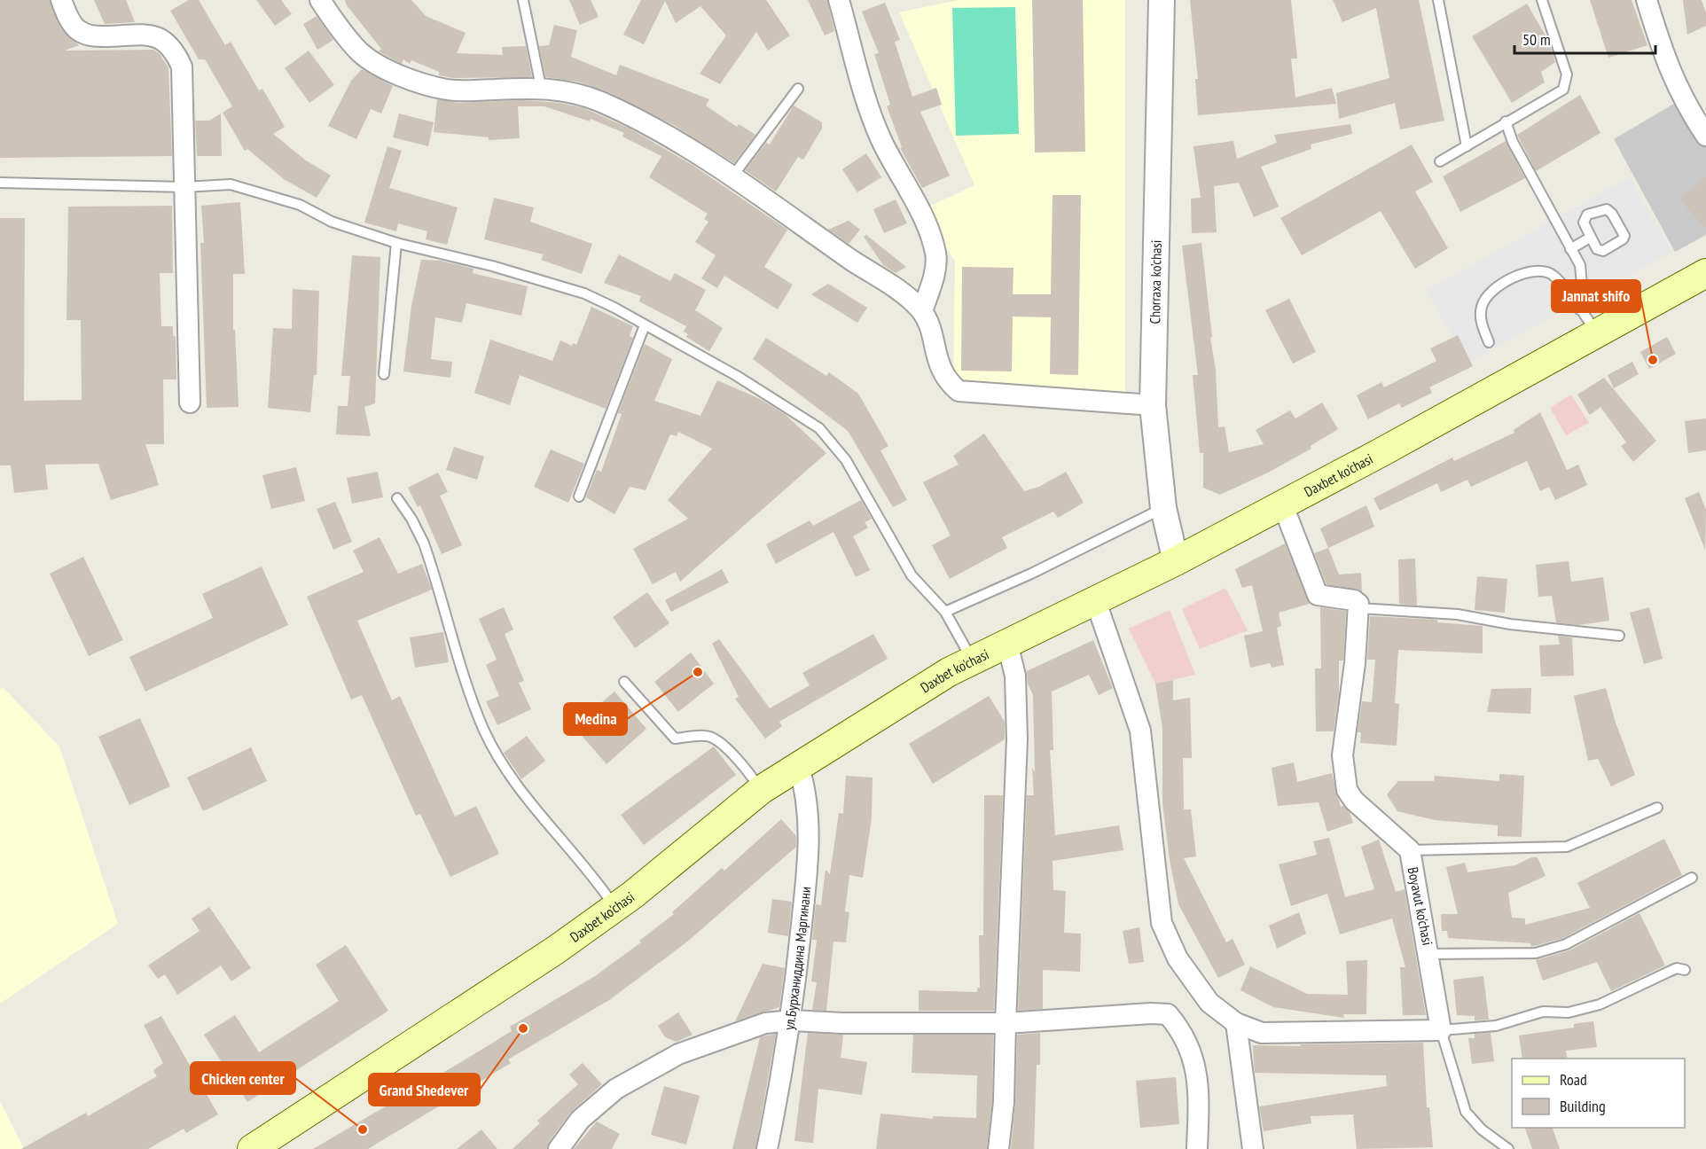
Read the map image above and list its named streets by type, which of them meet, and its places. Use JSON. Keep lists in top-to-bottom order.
{
  "streets": {
    "main road": ["Daxbet ko'chasi"],
    "street": ["Chorraxa ko'chasi", "Boyavut ko'chasi", "ул.Бурханиддина Маргинани"]
  },
  "crossings": [
    ["Chorraxa ko'chasi", "Daxbet ko'chasi"],
    ["Daxbet ko'chasi", "ул.Бурханиддина Маргинани"]
  ],
  "places": [
    "Jannat shifo",
    "Medina",
    "Grand Shedever",
    "Chicken center"
  ],
  "legend": ["Road", "Building"],
  "scale_bar": "50 m"
}
